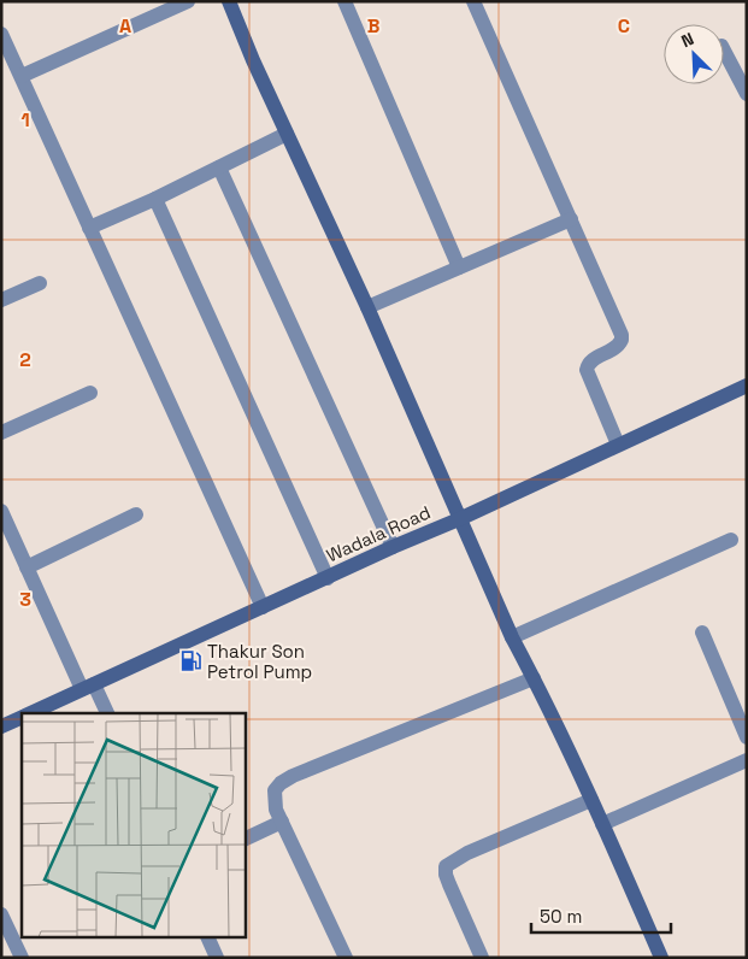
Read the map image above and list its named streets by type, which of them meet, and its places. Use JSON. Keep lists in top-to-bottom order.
{
  "streets": {
    "street": ["Wadala Road"]
  },
  "places": {
    "fuel station": ["Thakur Son Petrol Pump"]
  },
  "scale_bar": "50 m",
  "north": "top left",
  "grid": {
    "columns": ["A", "B", "C"],
    "rows": ["1", "2", "3"]
  }
}
